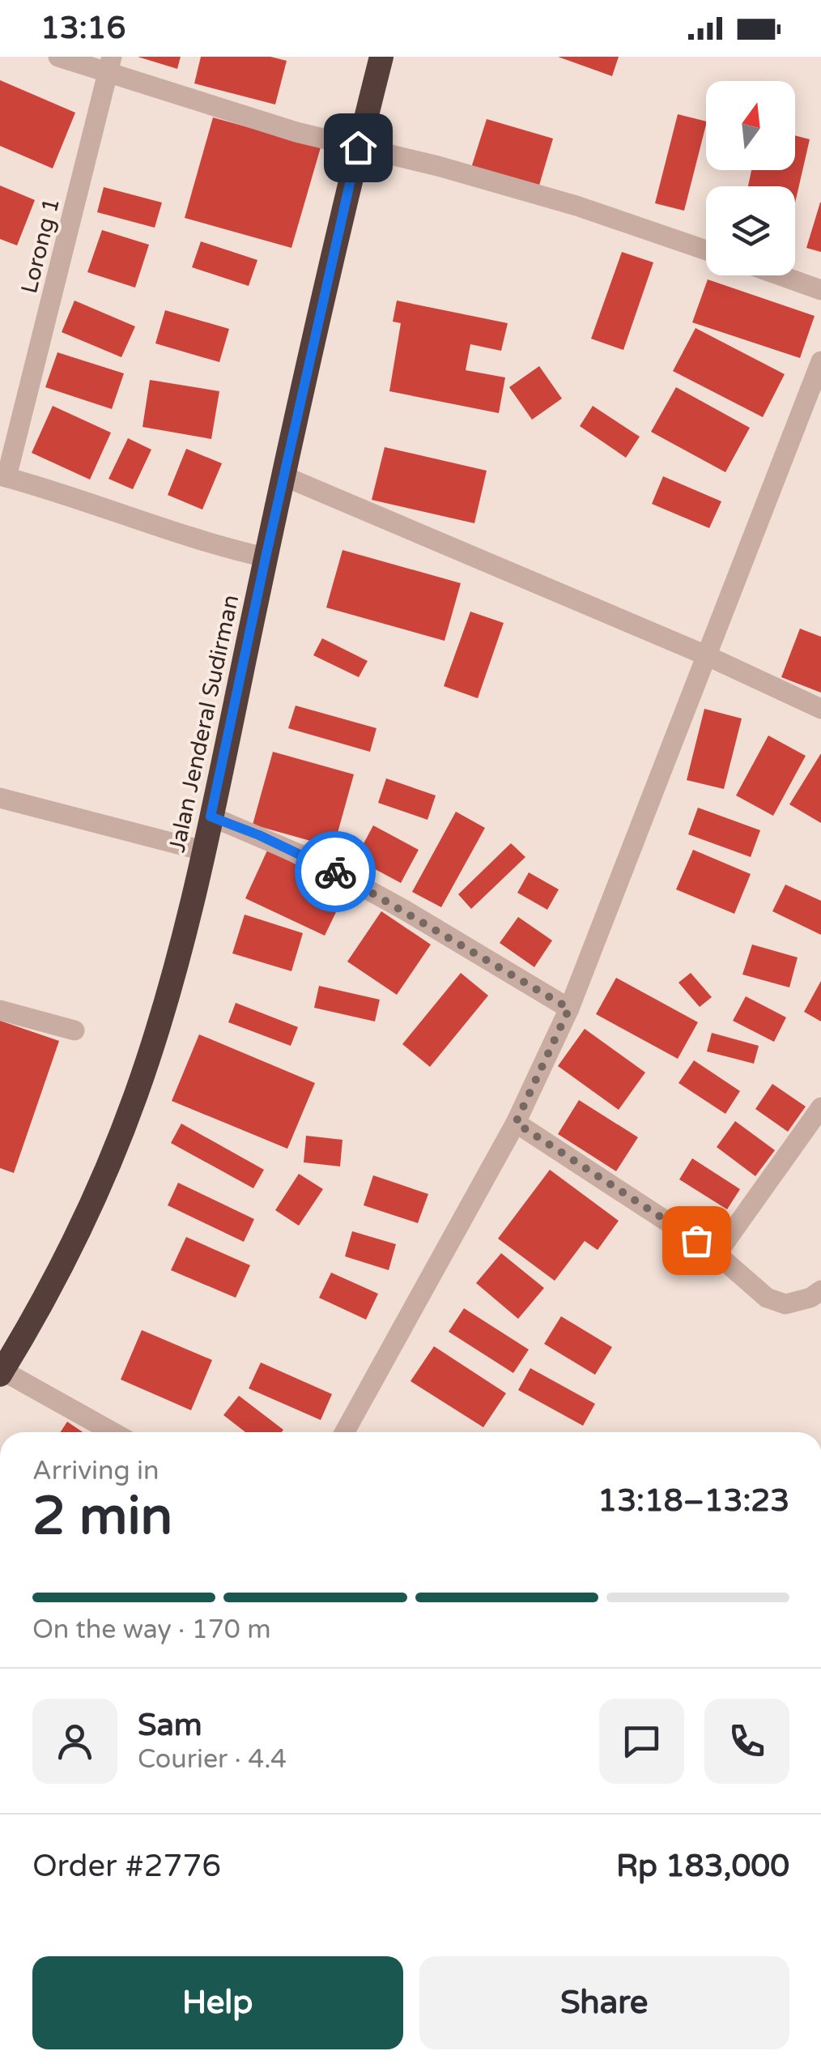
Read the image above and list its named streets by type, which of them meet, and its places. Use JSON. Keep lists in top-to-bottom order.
{
  "streets": {
    "highway": ["Jalan Jenderal Sudirman"],
    "street": ["Lorong 1"]
  },
  "north": "top",
  "page": {
    "status": "13:16",
    "heading": ["2 min", "Arriving in", "13:18–13:23"],
    "panel": [
      "Sam",
      "Courier · 4.4",
      "Order #2776",
      "Rp 183,000"
    ],
    "bar": "On the way · 170 m",
    "buttons": ["Help", "Share"]
  }
}
